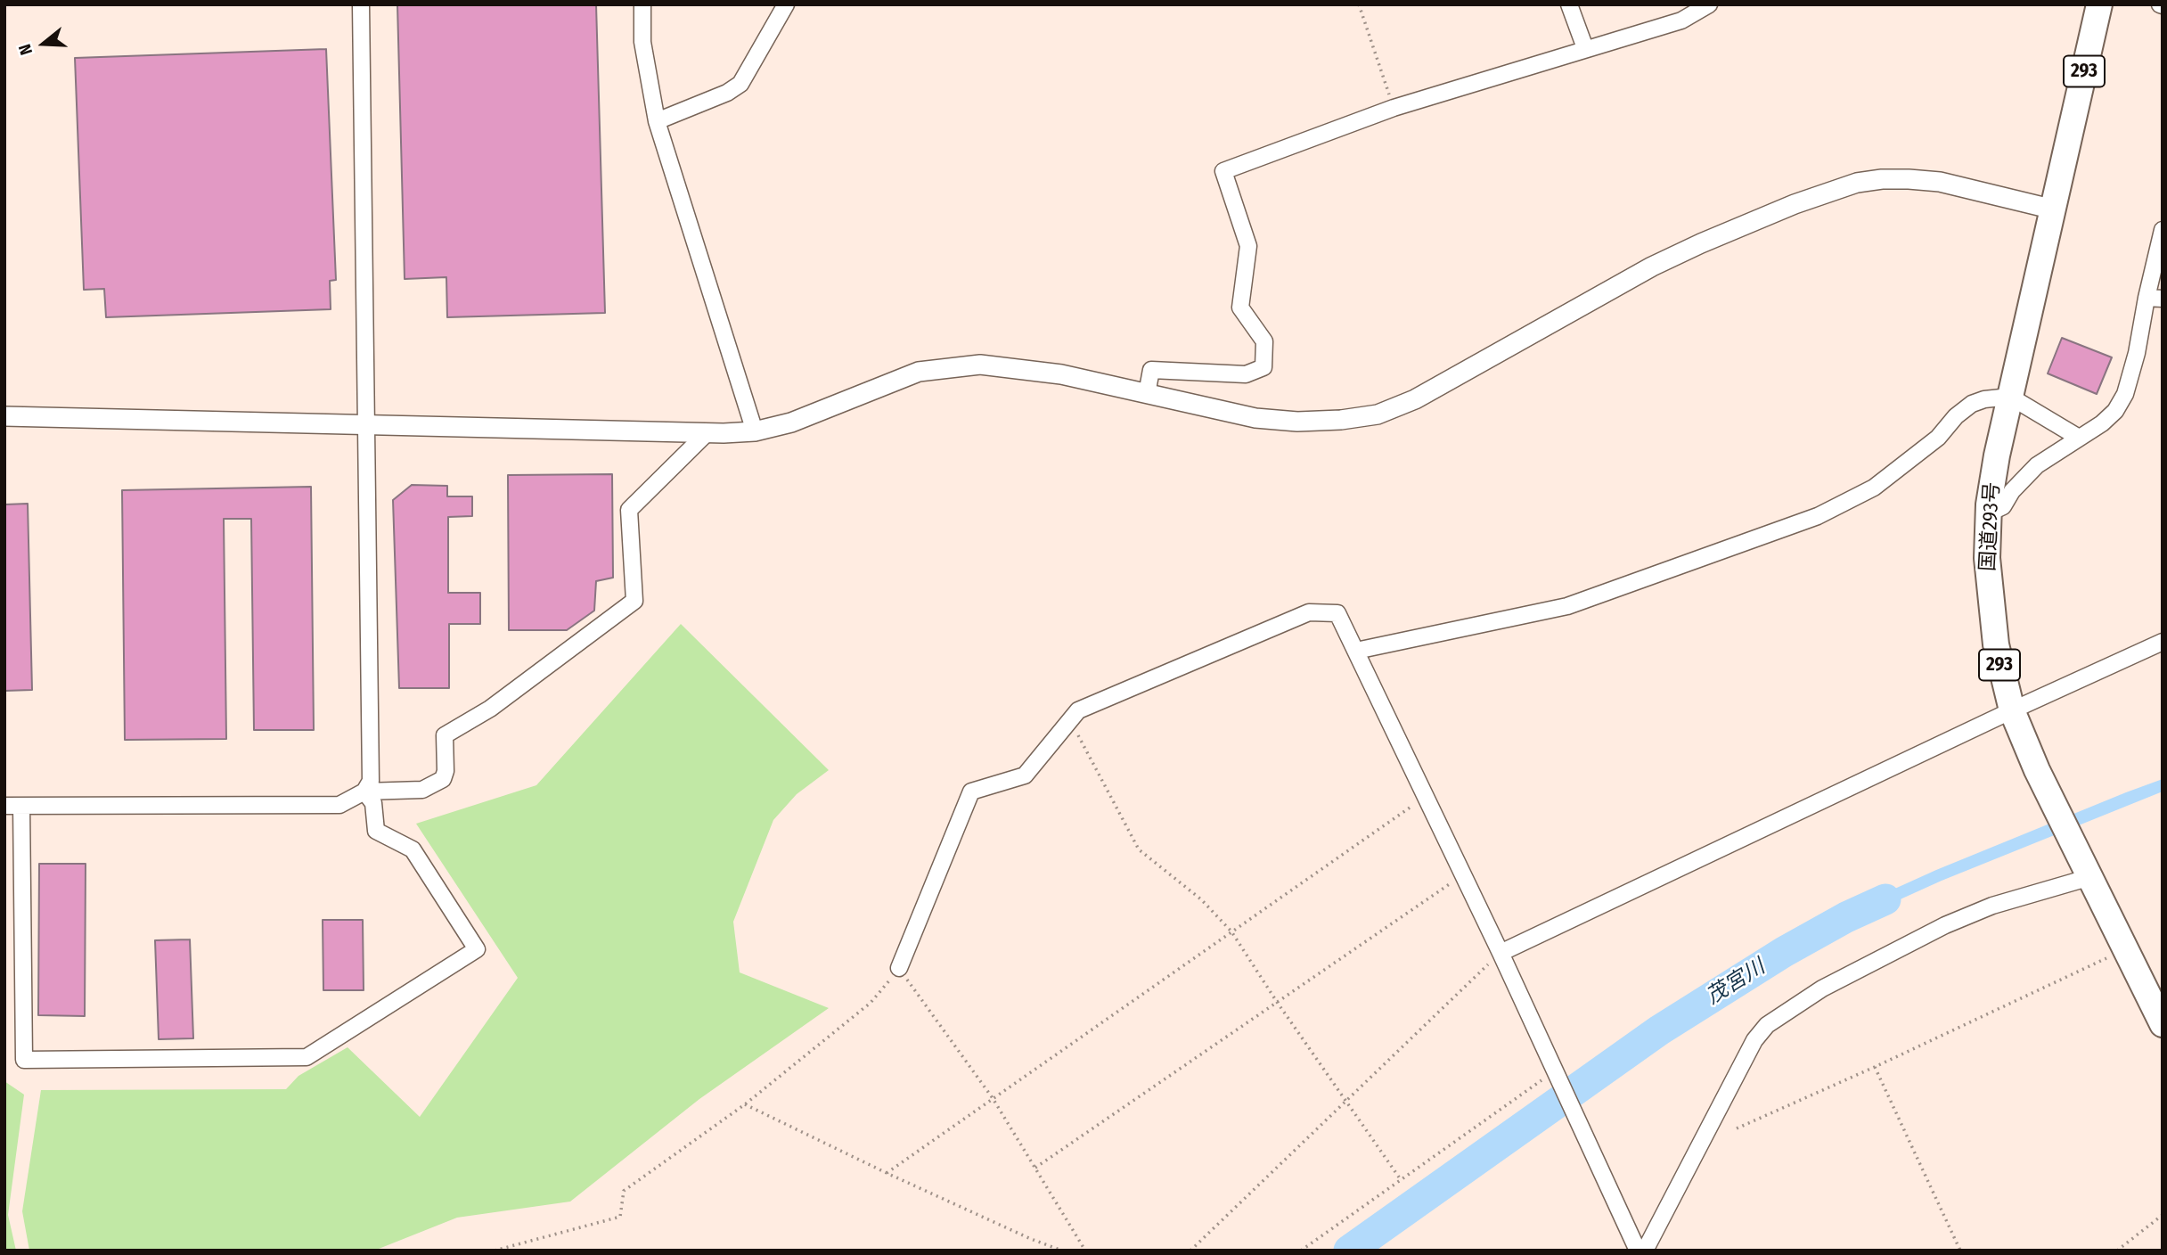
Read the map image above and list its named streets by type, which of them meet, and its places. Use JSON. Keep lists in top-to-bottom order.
{
  "streets": {
    "highway": ["293", "国道293号"]
  },
  "water": ["茂宮川"],
  "north": "left"
}
